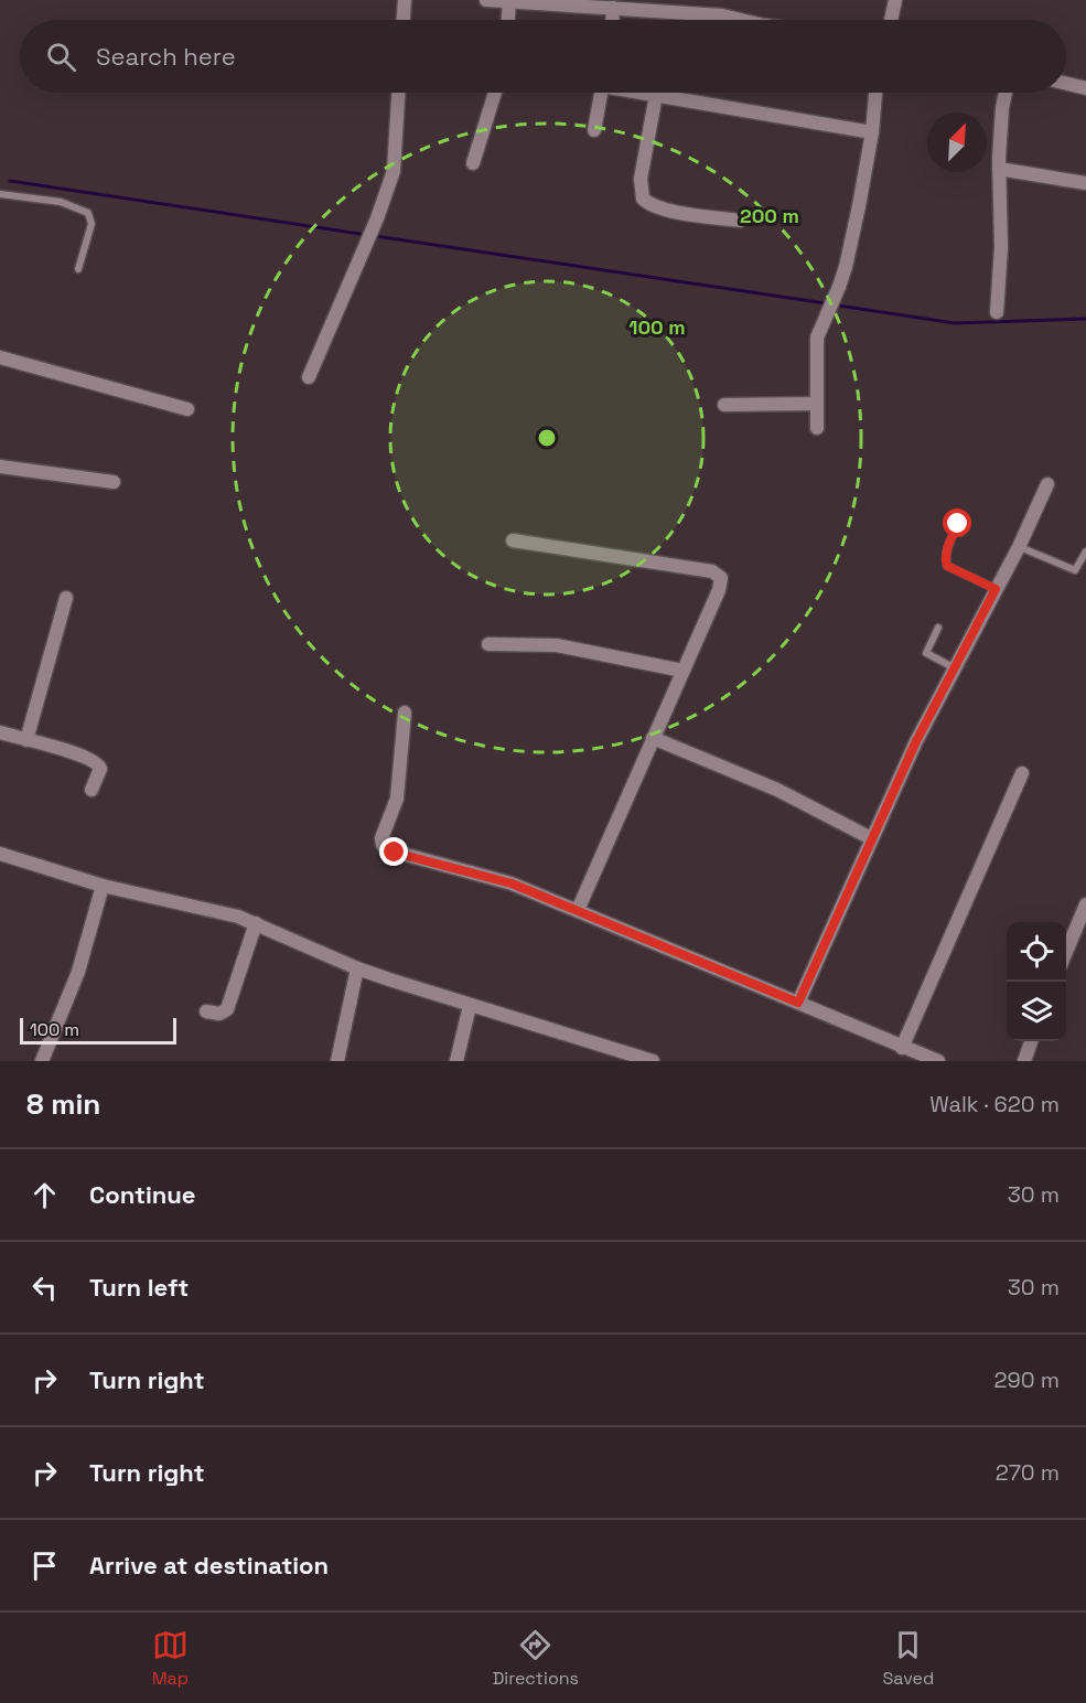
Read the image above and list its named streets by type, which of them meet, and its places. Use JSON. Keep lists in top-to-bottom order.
{
  "scale_bar": "100 m",
  "north": "top right",
  "page": {
    "search": "Search here",
    "scale": "100 m",
    "heading": ["8 min", "Walk · 620 m"],
    "list": [
      ["Continue", "30 m"],
      ["Turn left", "30 m"],
      ["Turn right", "290 m"],
      ["Turn right", "270 m"],
      "Arrive at destination"
    ],
    "nav": ["Map", "Directions", "Saved"]
  },
  "rings": ["200 m", "100 m"]
}
